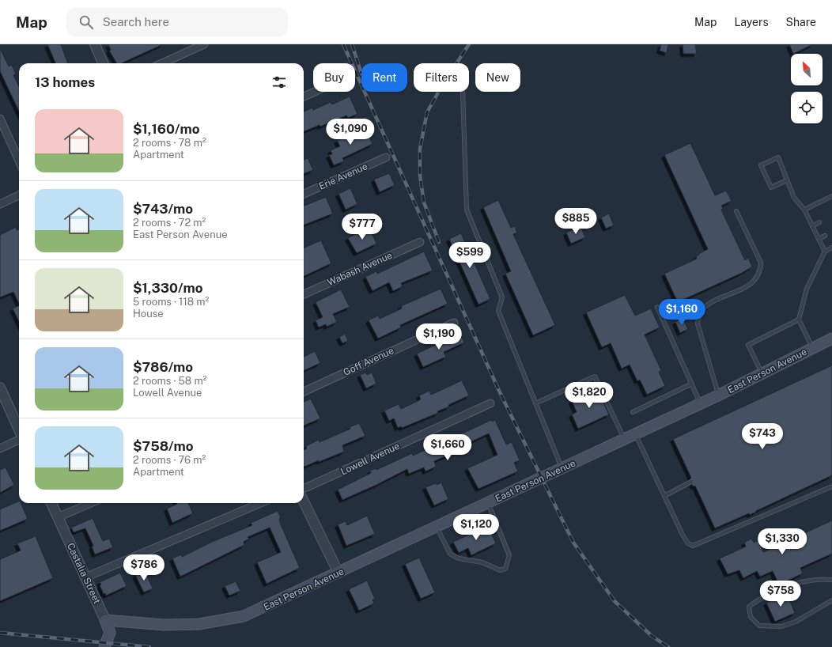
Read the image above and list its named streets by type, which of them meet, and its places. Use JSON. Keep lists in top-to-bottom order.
{
  "streets": {
    "main road": ["East Person Avenue", "Castalia Street"],
    "street": [
      "Erie Avenue",
      "Wabash Avenue",
      "Goff Avenue",
      "Lowell Avenue"
    ]
  },
  "crossings": [
    ["East Person Avenue", "Castalia Street"]
  ],
  "north": "top left",
  "page": {
    "header": "Map",
    "search": "Search here",
    "nav": ["Map", "Layers", "Share"],
    "chip": [
      "Buy",
      "Rent",
      "Filters",
      "New"
    ],
    "heading": "13 homes",
    "list": [
      {
        "name": "$1,160/mo",
        "note": "2 rooms · 78 m² · Apartment"
      },
      {
        "name": "$743/mo",
        "note": "2 rooms · 72 m² · East Person Avenue"
      },
      {
        "name": "$1,330/mo",
        "note": "5 rooms · 118 m² · House"
      },
      {
        "name": "$786/mo",
        "note": "2 rooms · 58 m² · Lowell Avenue"
      },
      {
        "name": "$758/mo",
        "note": "2 rooms · 76 m² · Apartment"
      }
    ],
    "price": [
      "$1,090",
      "$885",
      "$777",
      "$599",
      "$1,160",
      "$1,190",
      "$1,820",
      "$743",
      "$1,660",
      "$1,120",
      "$1,330",
      "$786",
      "$758"
    ]
  }
}
